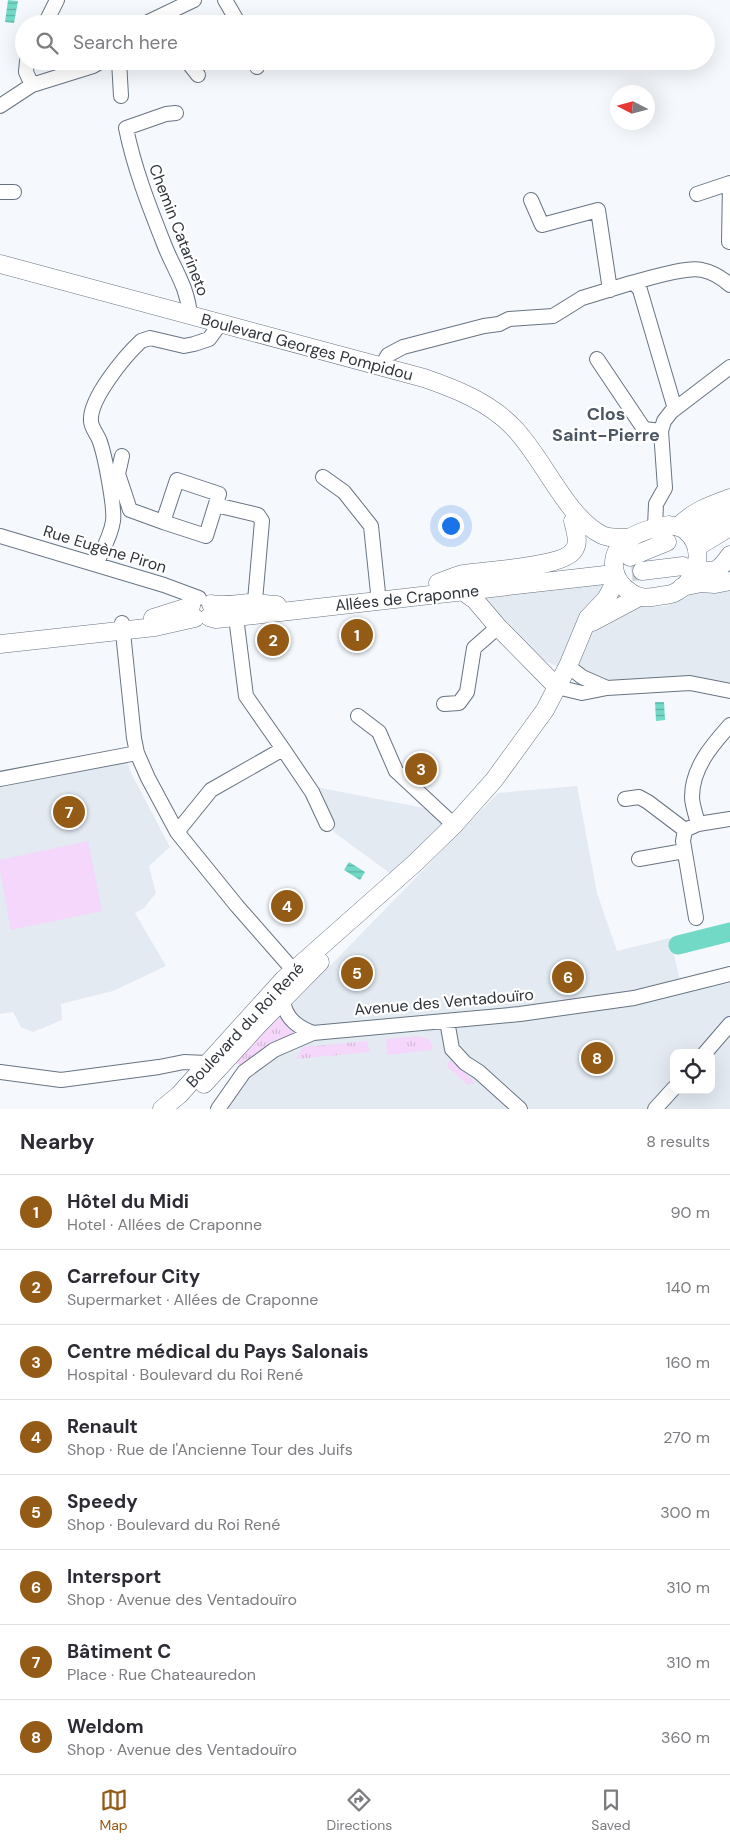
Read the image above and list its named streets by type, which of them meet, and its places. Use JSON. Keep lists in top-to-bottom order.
{
  "streets": {
    "main road": ["Boulevard Georges Pompidou", "Allées de Craponne", "Boulevard du Roi René"],
    "street": ["Chemin Catarineto", "Rue Eugène Piron", "Avenue des Ventadouïro"]
  },
  "crossings": [
    ["Chemin Catarineto", "Boulevard Georges Pompidou"],
    ["Boulevard Georges Pompidou", "Allées de Craponne"],
    ["Boulevard Georges Pompidou", "Boulevard du Roi René"],
    ["Rue Eugène Piron", "Allées de Craponne"],
    ["Allées de Craponne", "Boulevard du Roi René"]
  ],
  "districts": ["Clos Saint-Pierre"],
  "north": "left",
  "page": {
    "search": "Search here",
    "pins": [
      "1",
      "2",
      "3",
      "7",
      "4",
      "5",
      "6",
      "8"
    ],
    "heading": ["Nearby", "8 results"],
    "list": [
      {
        "mark": "1",
        "name": "Hôtel du Midi",
        "note": "Hotel · Allées de Craponne",
        "value": "90 m"
      },
      {
        "mark": "2",
        "name": "Carrefour City",
        "note": "Supermarket · Allées de Craponne",
        "value": "140 m"
      },
      {
        "mark": "3",
        "name": "Centre médical du Pays Salonais",
        "note": "Hospital · Boulevard du Roi René",
        "value": "160 m"
      },
      {
        "mark": "4",
        "name": "Renault",
        "note": "Shop · Rue de l'Ancienne Tour des Juifs",
        "value": "270 m"
      },
      {
        "mark": "5",
        "name": "Speedy",
        "note": "Shop · Boulevard du Roi René",
        "value": "300 m"
      },
      {
        "mark": "6",
        "name": "Intersport",
        "note": "Shop · Avenue des Ventadouïro",
        "value": "310 m"
      },
      {
        "mark": "7",
        "name": "Bâtiment C",
        "note": "Place · Rue Chateauredon",
        "value": "310 m"
      },
      {
        "mark": "8",
        "name": "Weldom",
        "note": "Shop · Avenue des Ventadouïro",
        "value": "360 m"
      }
    ],
    "nav": ["Map", "Directions", "Saved"]
  }
}
